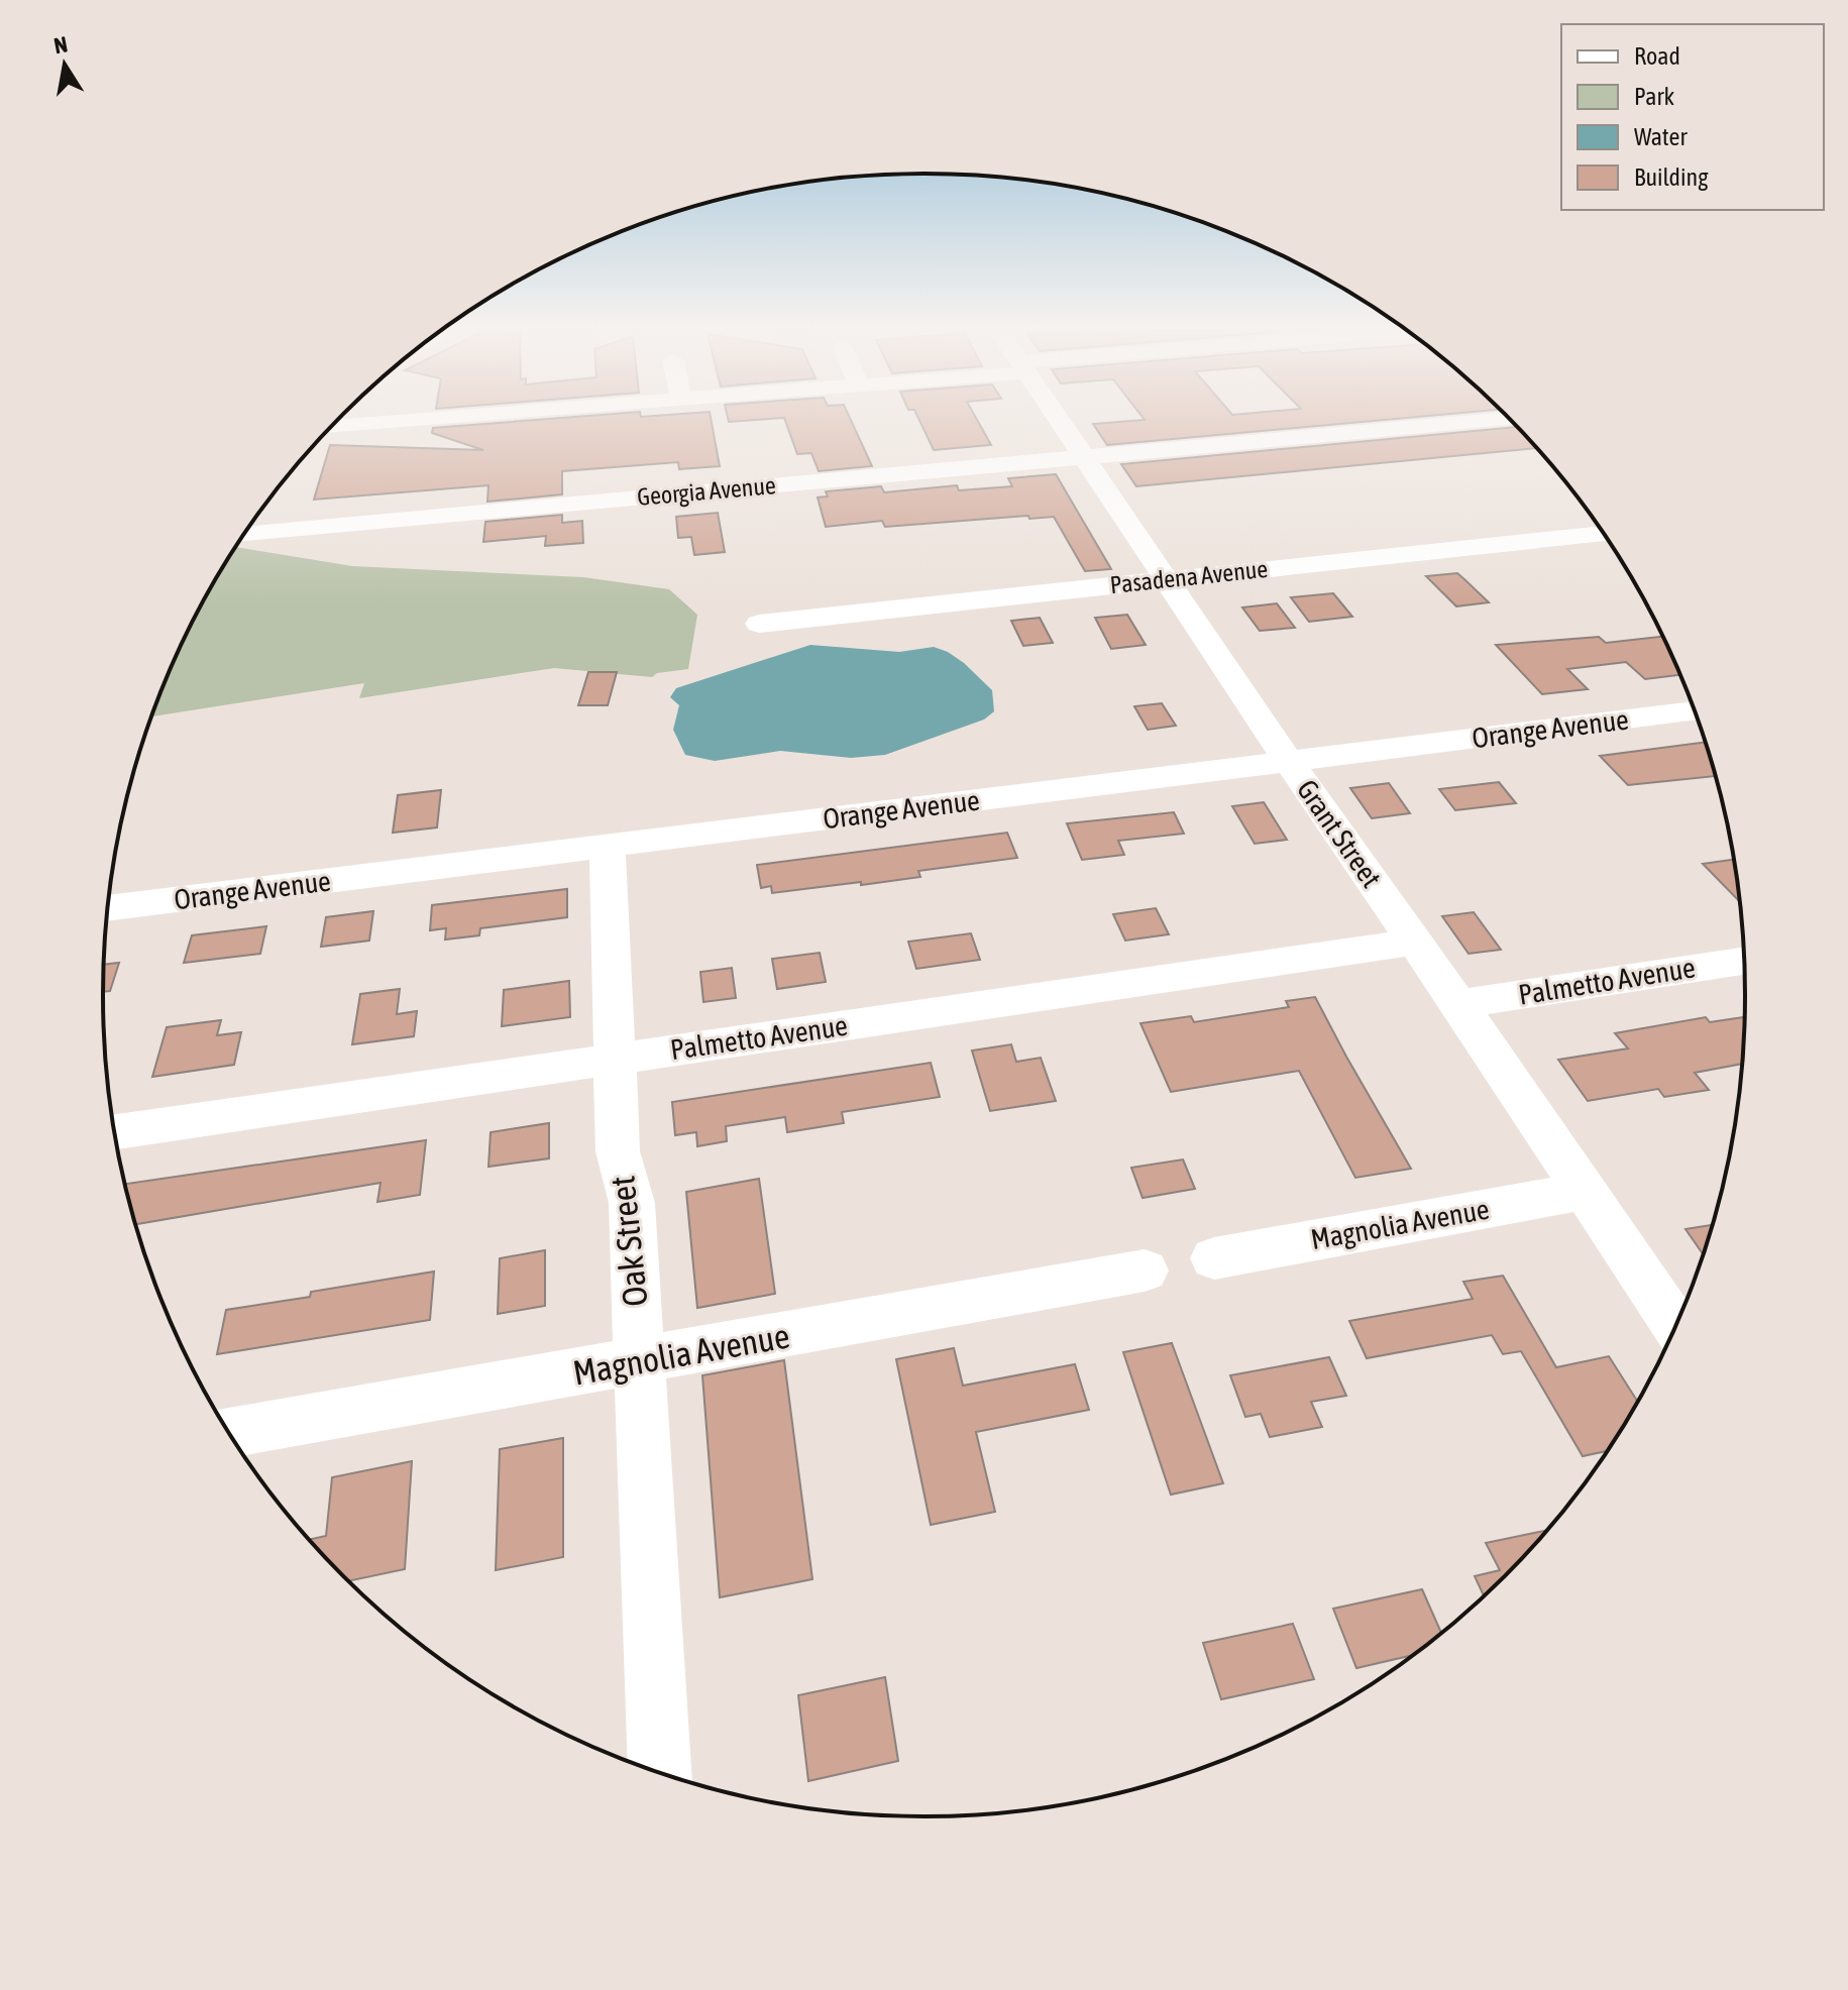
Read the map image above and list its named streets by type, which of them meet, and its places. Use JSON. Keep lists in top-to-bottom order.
{
  "streets": {
    "street": [
      "Georgia Avenue",
      "Pasadena Avenue",
      "Orange Avenue",
      "Grant Street",
      "Palmetto Avenue",
      "Magnolia Avenue",
      "Oak Street"
    ]
  },
  "crossings": [
    ["Georgia Avenue", "Grant Street"],
    ["Pasadena Avenue", "Grant Street"],
    ["Orange Avenue", "Grant Street"],
    ["Orange Avenue", "Oak Street"],
    ["Grant Street", "Palmetto Avenue"],
    ["Grant Street", "Magnolia Avenue"],
    ["Palmetto Avenue", "Oak Street"],
    ["Magnolia Avenue", "Oak Street"]
  ],
  "legend": [
    "Road",
    "Park",
    "Water",
    "Building"
  ],
  "north": "top"
}
